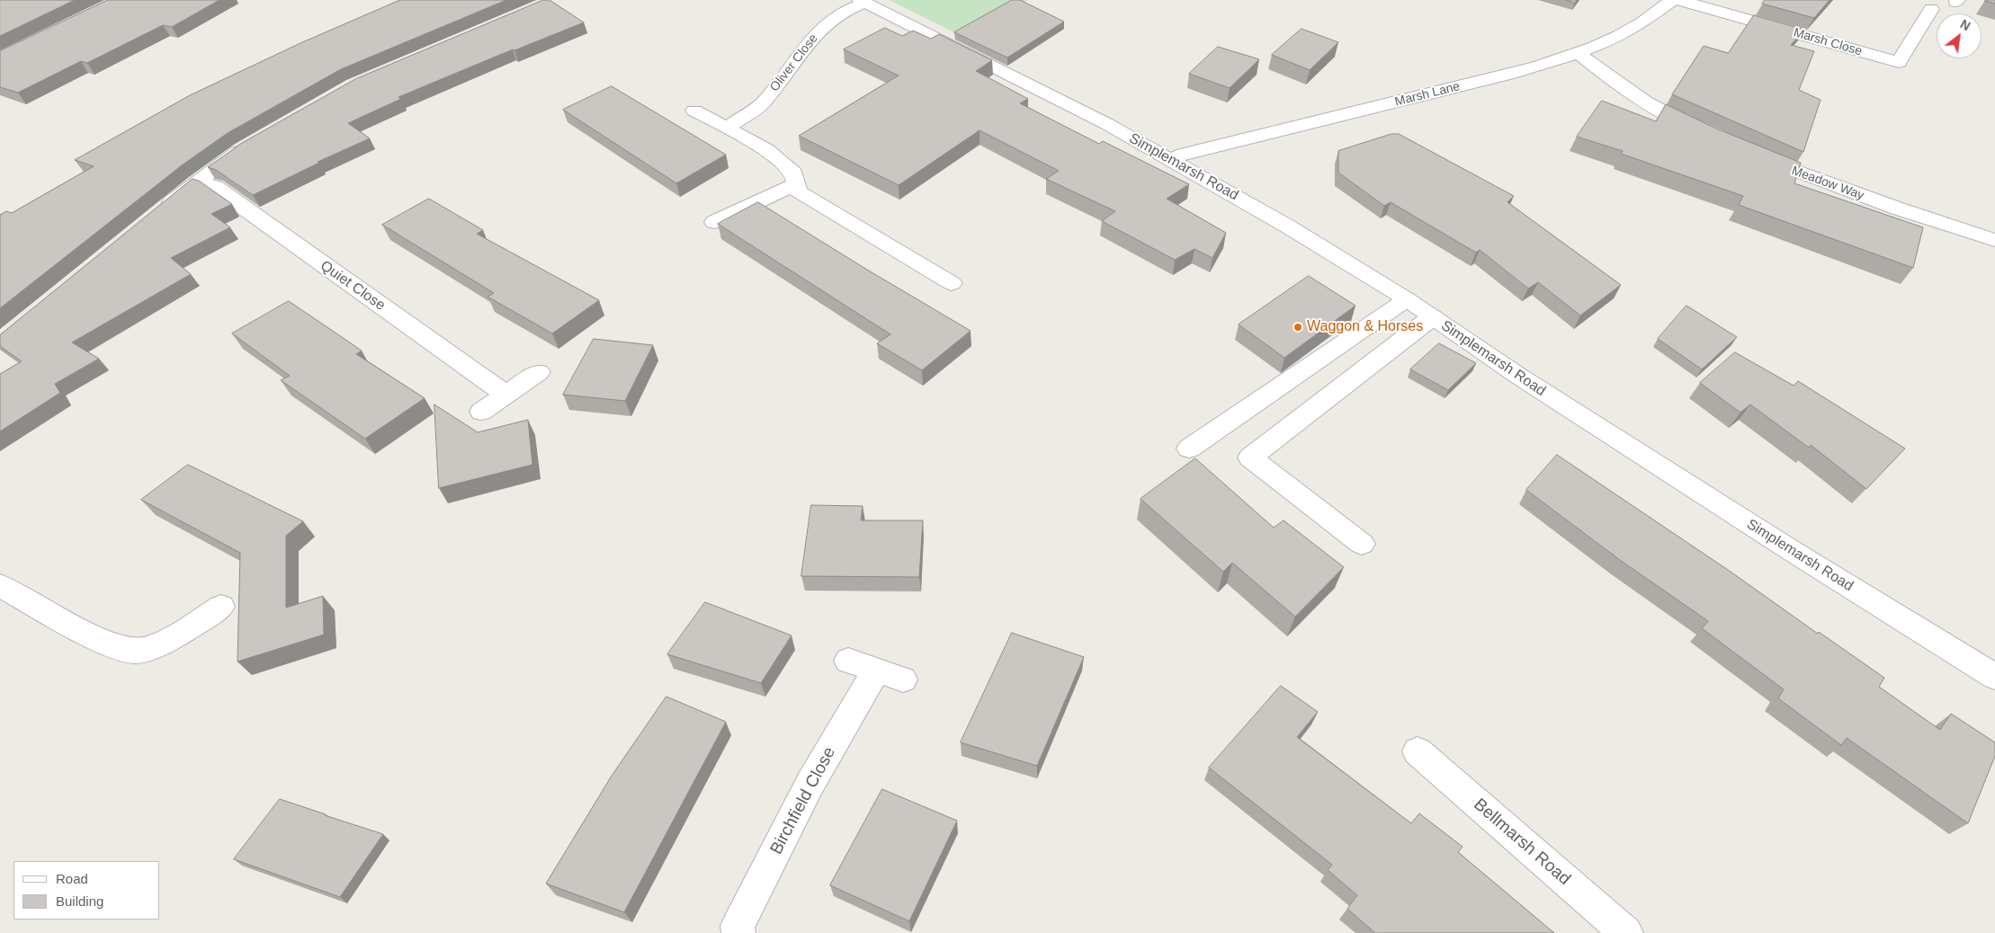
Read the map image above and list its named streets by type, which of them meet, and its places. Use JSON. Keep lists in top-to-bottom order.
{
  "streets": {
    "street": [
      "Marsh Close",
      "Oliver Close",
      "Marsh Lane",
      "Simplemarsh Road",
      "Meadow Way",
      "Quiet Close",
      "Birchfield Close",
      "Bellmarsh Road"
    ]
  },
  "crossings": [
    ["Oliver Close", "Simplemarsh Road"],
    ["Marsh Lane", "Simplemarsh Road"]
  ],
  "places": ["Waggon & Horses"],
  "legend": ["Road", "Building"],
  "north": "top right"
}
